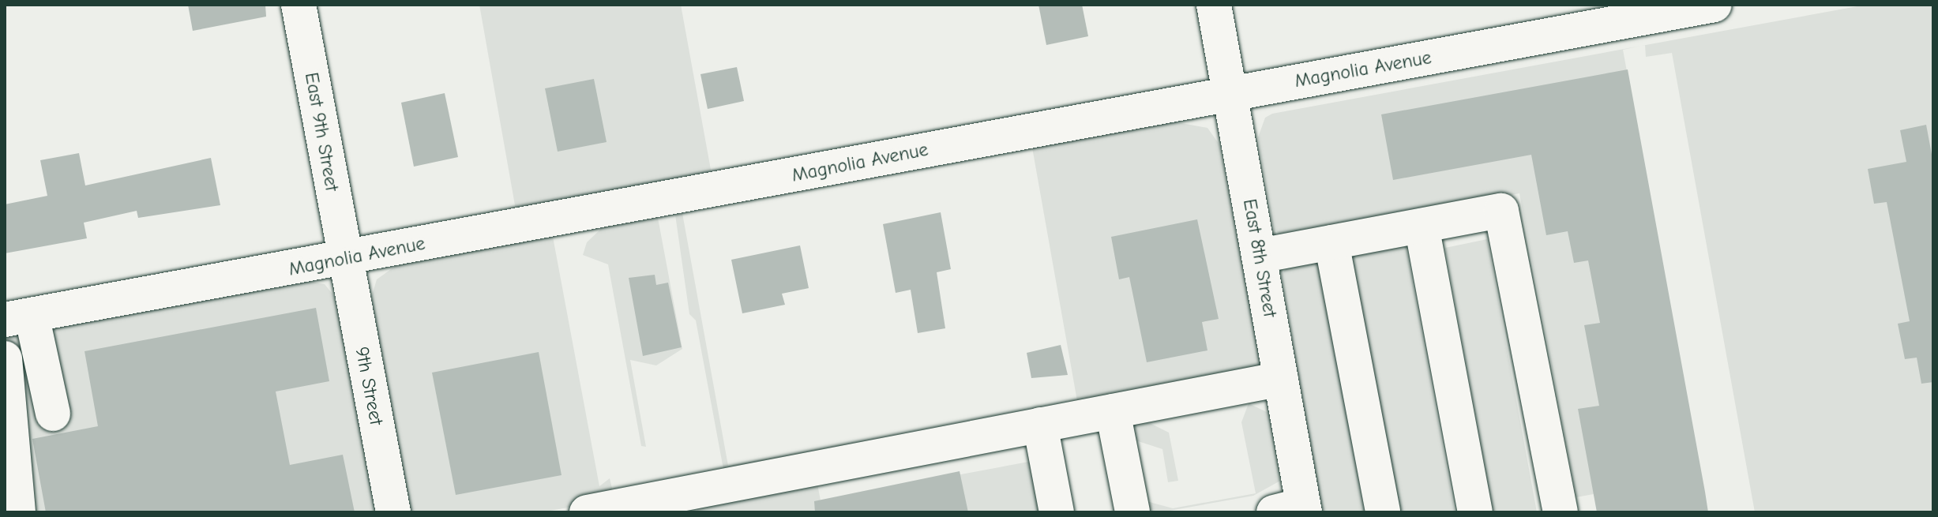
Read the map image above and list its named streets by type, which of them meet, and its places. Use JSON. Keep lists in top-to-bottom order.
{
  "streets": {
    "street": [
      "Magnolia Avenue",
      "East 9th Street",
      "East 8th Street",
      "9th Street"
    ]
  },
  "crossings": [
    ["Magnolia Avenue", "East 9th Street"],
    ["Magnolia Avenue", "East 8th Street"],
    ["Magnolia Avenue", "9th Street"],
    ["East 9th Street", "9th Street"]
  ]
}
